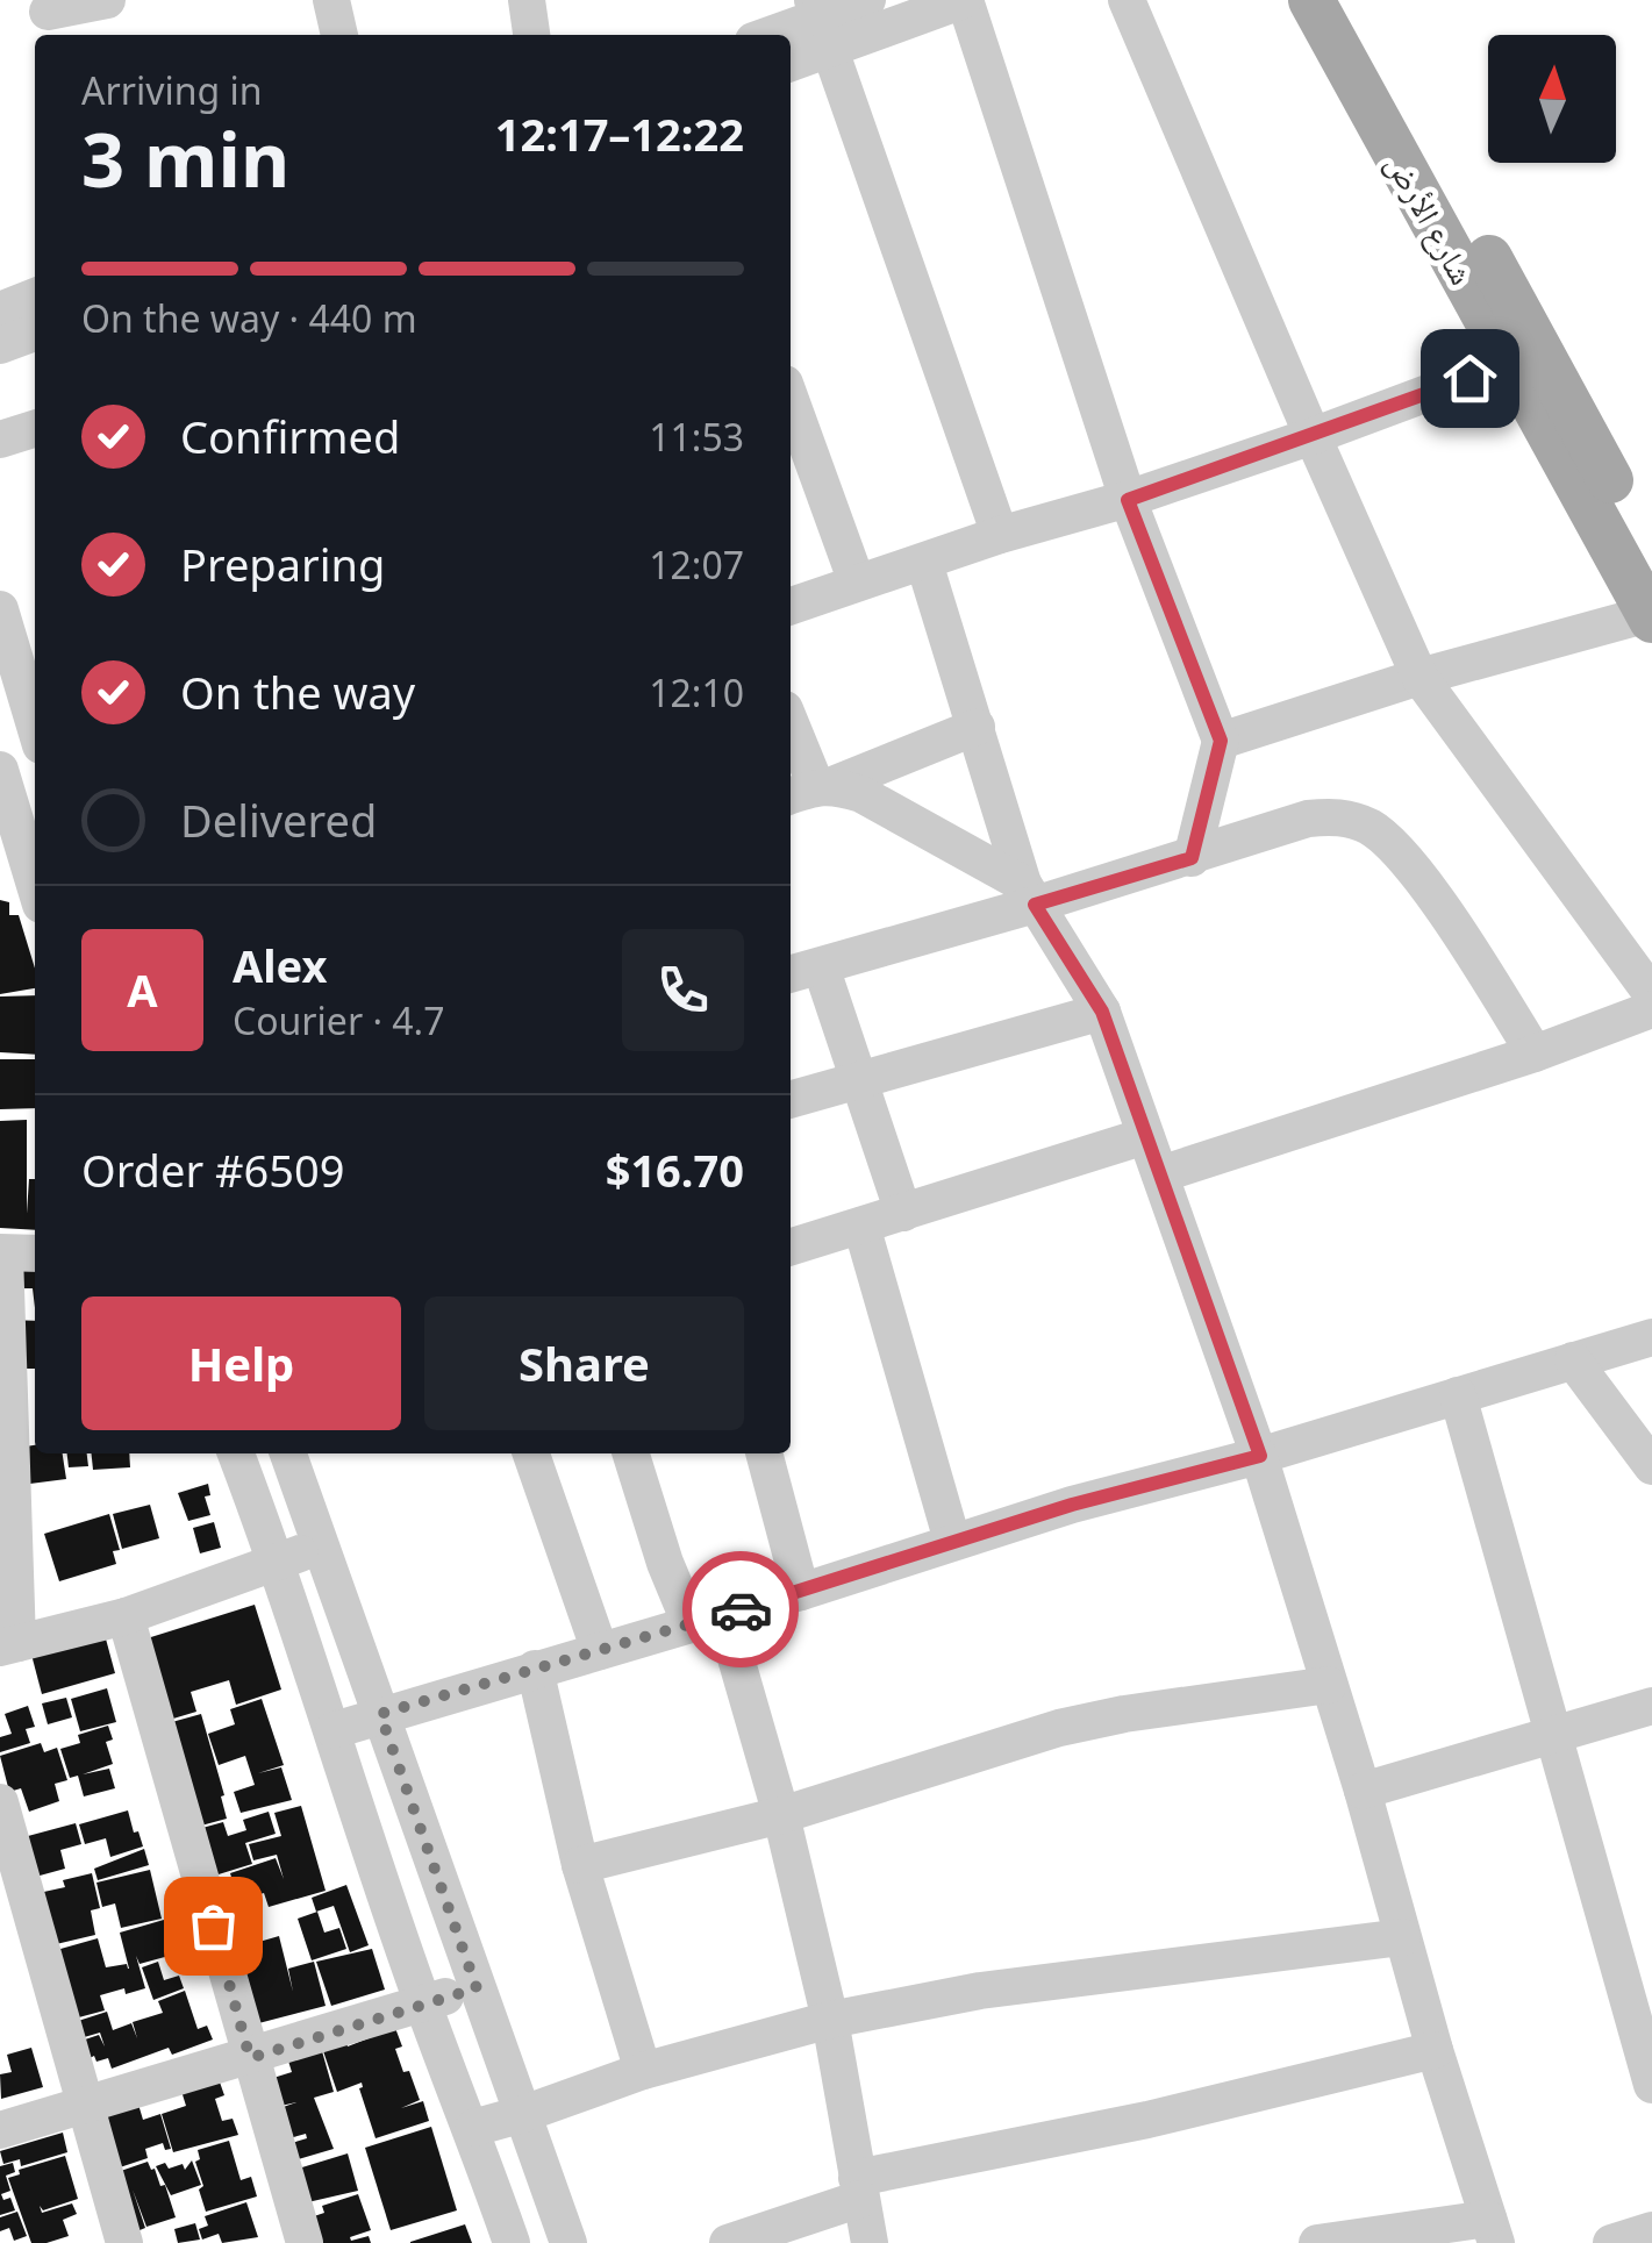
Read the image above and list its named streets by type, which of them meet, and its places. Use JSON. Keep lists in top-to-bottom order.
{
  "streets": {
    "main road": ["شارع الأرض"]
  },
  "north": "top",
  "page": {
    "heading": ["3 min", "Arriving in", "12:17–12:22"],
    "panel": [
      "Alex",
      "Courier · 4.7",
      "Order #6509",
      "$16.70"
    ],
    "bar": "On the way · 440 m",
    "list": [
      ["Confirmed", "11:53"],
      ["Preparing", "12:07"],
      ["On the way", "12:10"],
      "Delivered"
    ],
    "round": "A",
    "buttons": ["Help", "Share"]
  }
}
